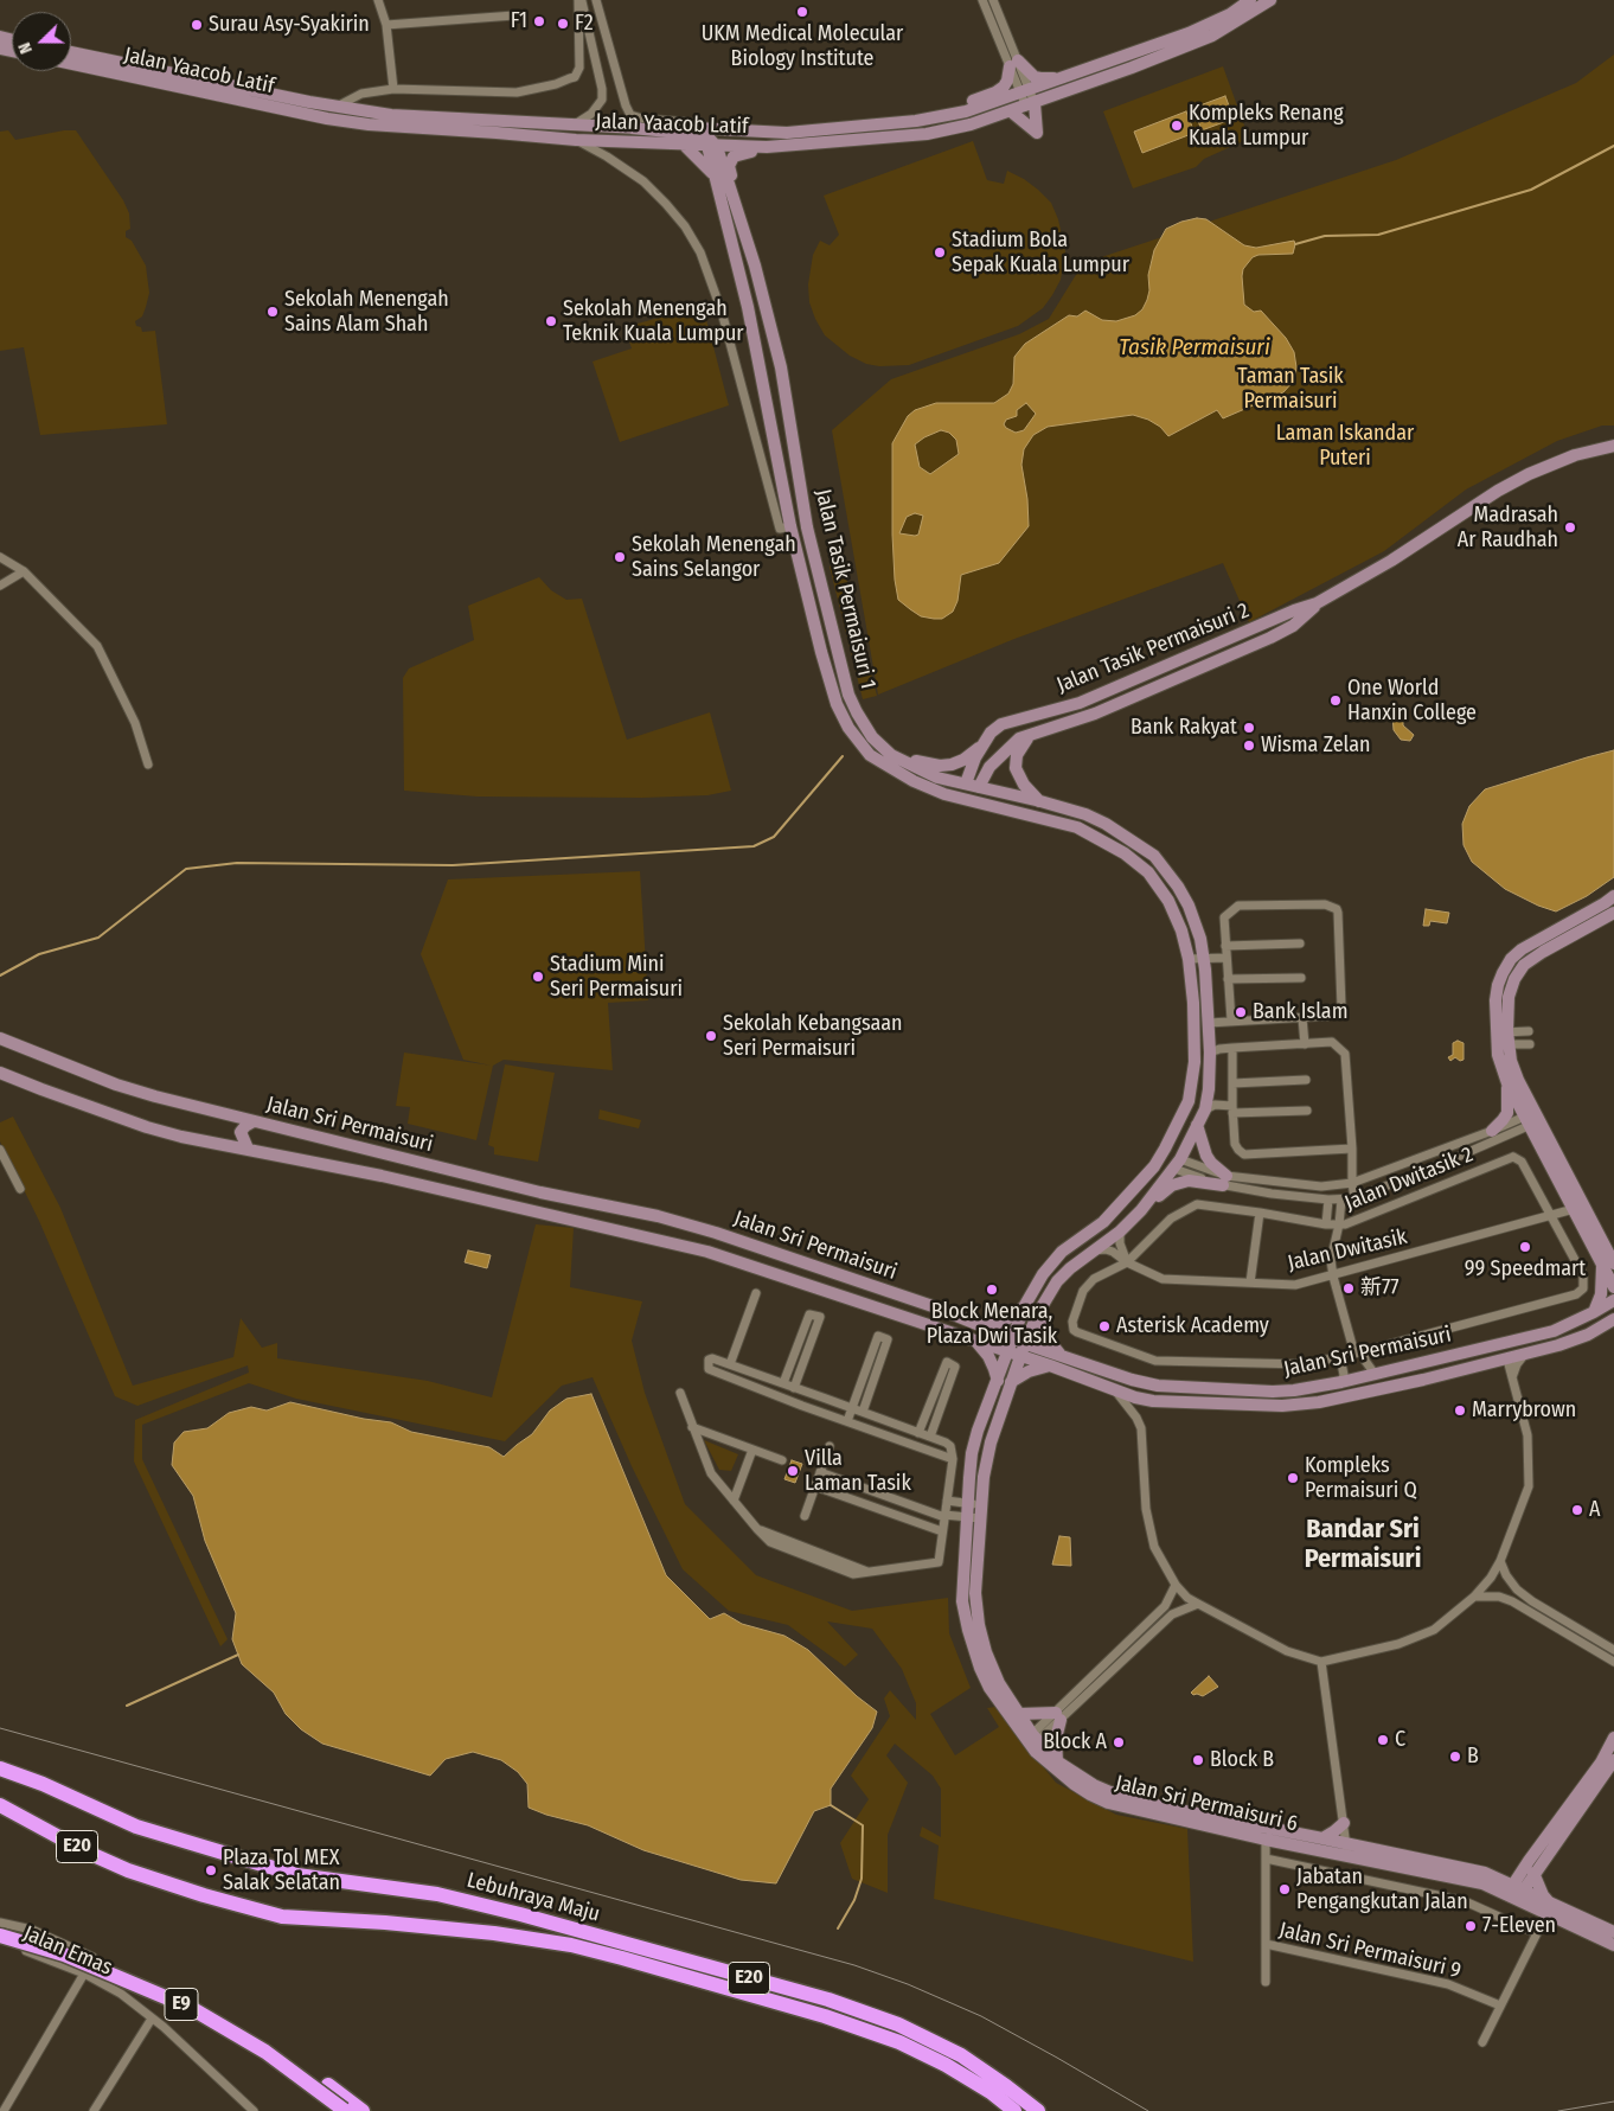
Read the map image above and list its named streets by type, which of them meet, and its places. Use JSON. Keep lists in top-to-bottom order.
{
  "streets": {
    "highway": ["E20", "Lebuhraya Maju", "E9"],
    "street": [
      "Jalan Yaacob Latif",
      "Jalan Tasik Permaisuri 1",
      "Jalan Tasik Permaisuri 2",
      "Jalan Sri Permaisuri",
      "Jalan Dwitasik 2",
      "Jalan Dwitasik",
      "Jalan Sri Permaisuri 6",
      "Jalan Emas",
      "Jalan Sri Permaisuri 9"
    ]
  },
  "crossings": [
    ["Jalan Yaacob Latif", "Jalan Tasik Permaisuri 1"],
    ["Jalan Tasik Permaisuri 1", "Jalan Tasik Permaisuri 2"],
    ["Jalan Tasik Permaisuri 1", "Jalan Sri Permaisuri"],
    ["Jalan Tasik Permaisuri 1", "Jalan Dwitasik"],
    ["Jalan Sri Permaisuri", "Jalan Sri Permaisuri 6"],
    ["Jalan Dwitasik 2", "Jalan Dwitasik"],
    ["Jalan Emas", "E9"]
  ],
  "districts": ["Bandar Sri Permaisuri"],
  "water": ["Tasik Permaisuri"],
  "parks": ["Taman Tasik Permaisuri", "Laman Iskandar Puteri"],
  "places": [
    "UKM Medical Molecular Biology Institute",
    "F1",
    "F2",
    "Surau Asy-Syakirin",
    "Kompleks Renang Kuala Lumpur",
    "Stadium Bola Sepak Kuala Lumpur",
    "Sekolah Menengah Sains Alam Shah",
    "Sekolah Menengah Teknik Kuala Lumpur",
    "Madrasah Ar Raudhah",
    "Sekolah Menengah Sains Selangor",
    "One World Hanxin College",
    "Bank Rakyat",
    "Wisma Zelan",
    "Stadium Mini Seri Permaisuri",
    "Bank Islam",
    "Sekolah Kebangsaan Seri Permaisuri",
    "99 Speedmart",
    "新77",
    "Block Menara, Plaza Dwi Tasik",
    "Asterisk Academy",
    "Marrybrown",
    "Villa Laman Tasik",
    "Kompleks Permaisuri Q",
    "A",
    "C",
    "Block A",
    "B",
    "Block B",
    "Plaza Tol MEX Salak Selatan",
    "Jabatan Pengangkutan Jalan",
    "7-Eleven"
  ],
  "north": "left"
}
